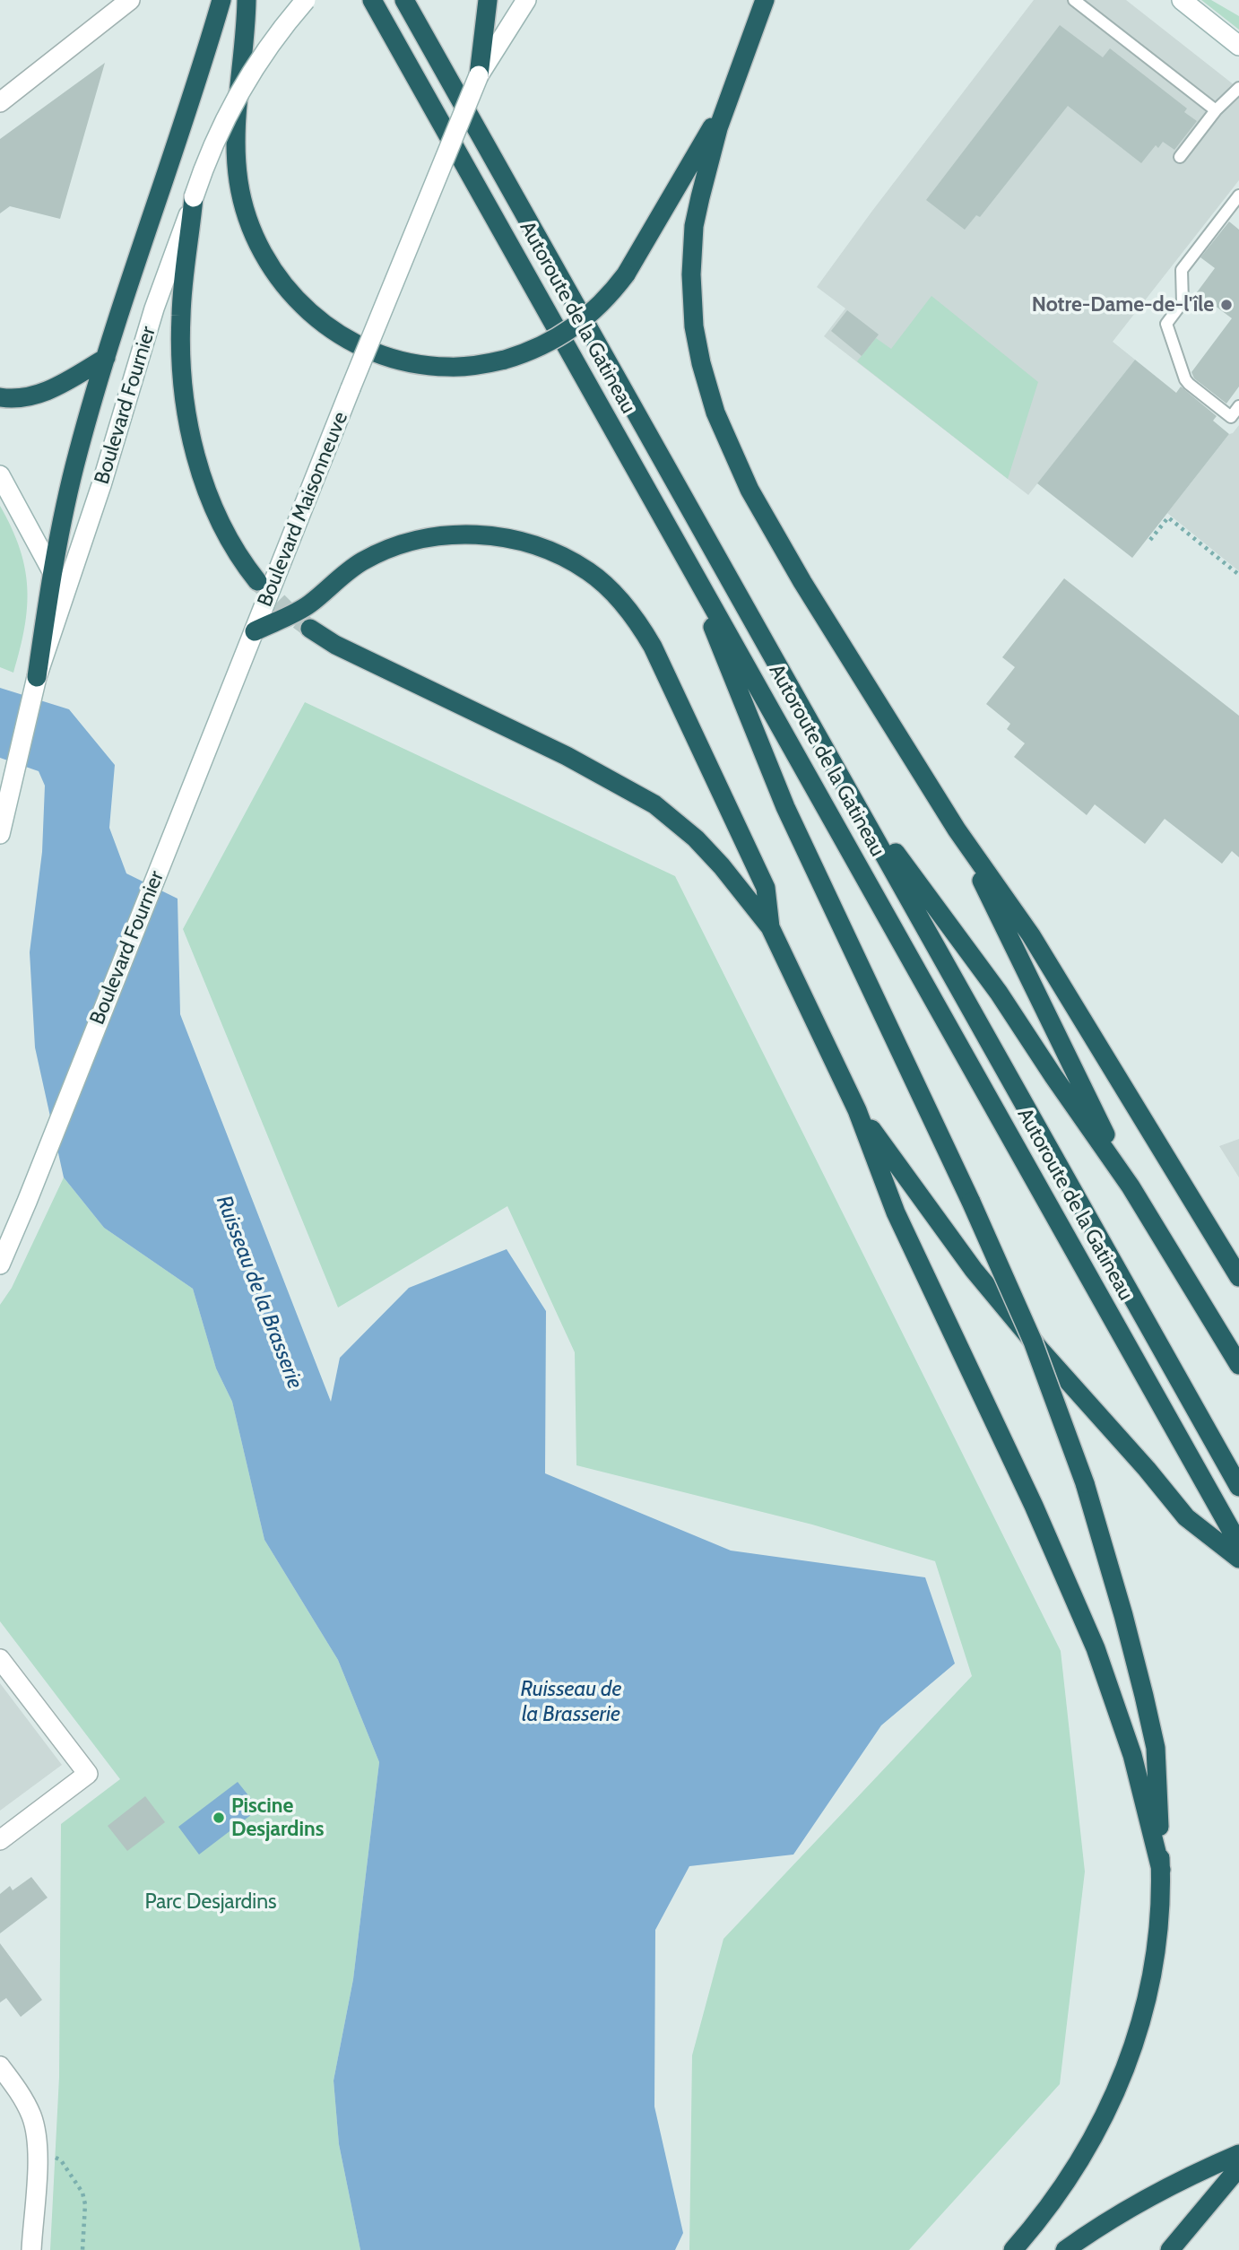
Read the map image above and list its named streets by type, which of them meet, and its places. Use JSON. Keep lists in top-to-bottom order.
{
  "streets": {
    "highway": ["Autoroute de la Gatineau"],
    "main road": ["Boulevard Fournier", "Boulevard Maisonneuve"]
  },
  "crossings": [
    ["Boulevard Fournier", "Boulevard Maisonneuve"]
  ],
  "water": ["Ruisseau de la Brasserie"],
  "parks": ["Parc Desjardins"],
  "places": ["Notre-Dame-de-l'île", "Piscine Desjardins"]
}
